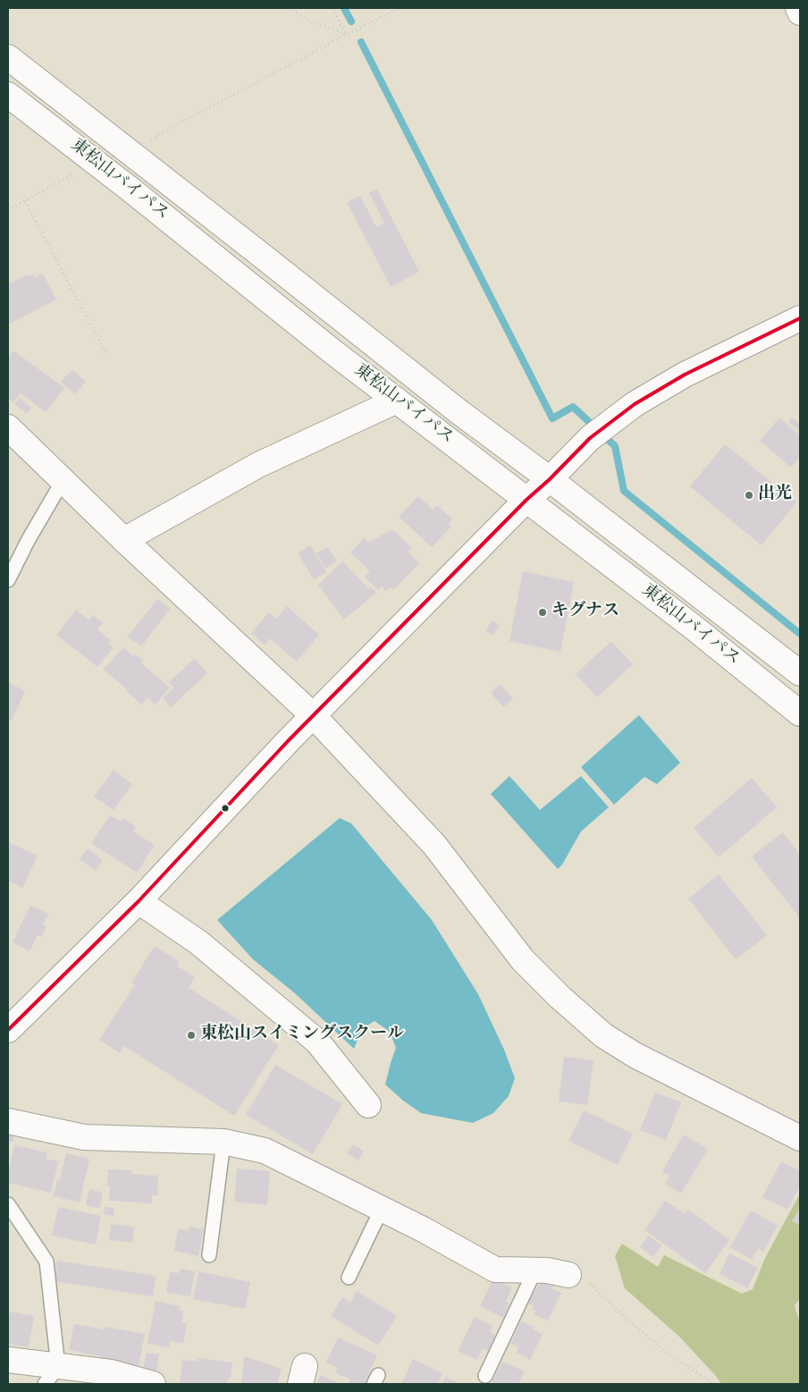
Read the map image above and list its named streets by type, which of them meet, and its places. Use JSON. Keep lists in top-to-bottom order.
{
  "streets": {
    "main road": ["東松山バイパス"]
  },
  "places": ["出光", "キグナス", "東松山スイミングスクール"]
}
